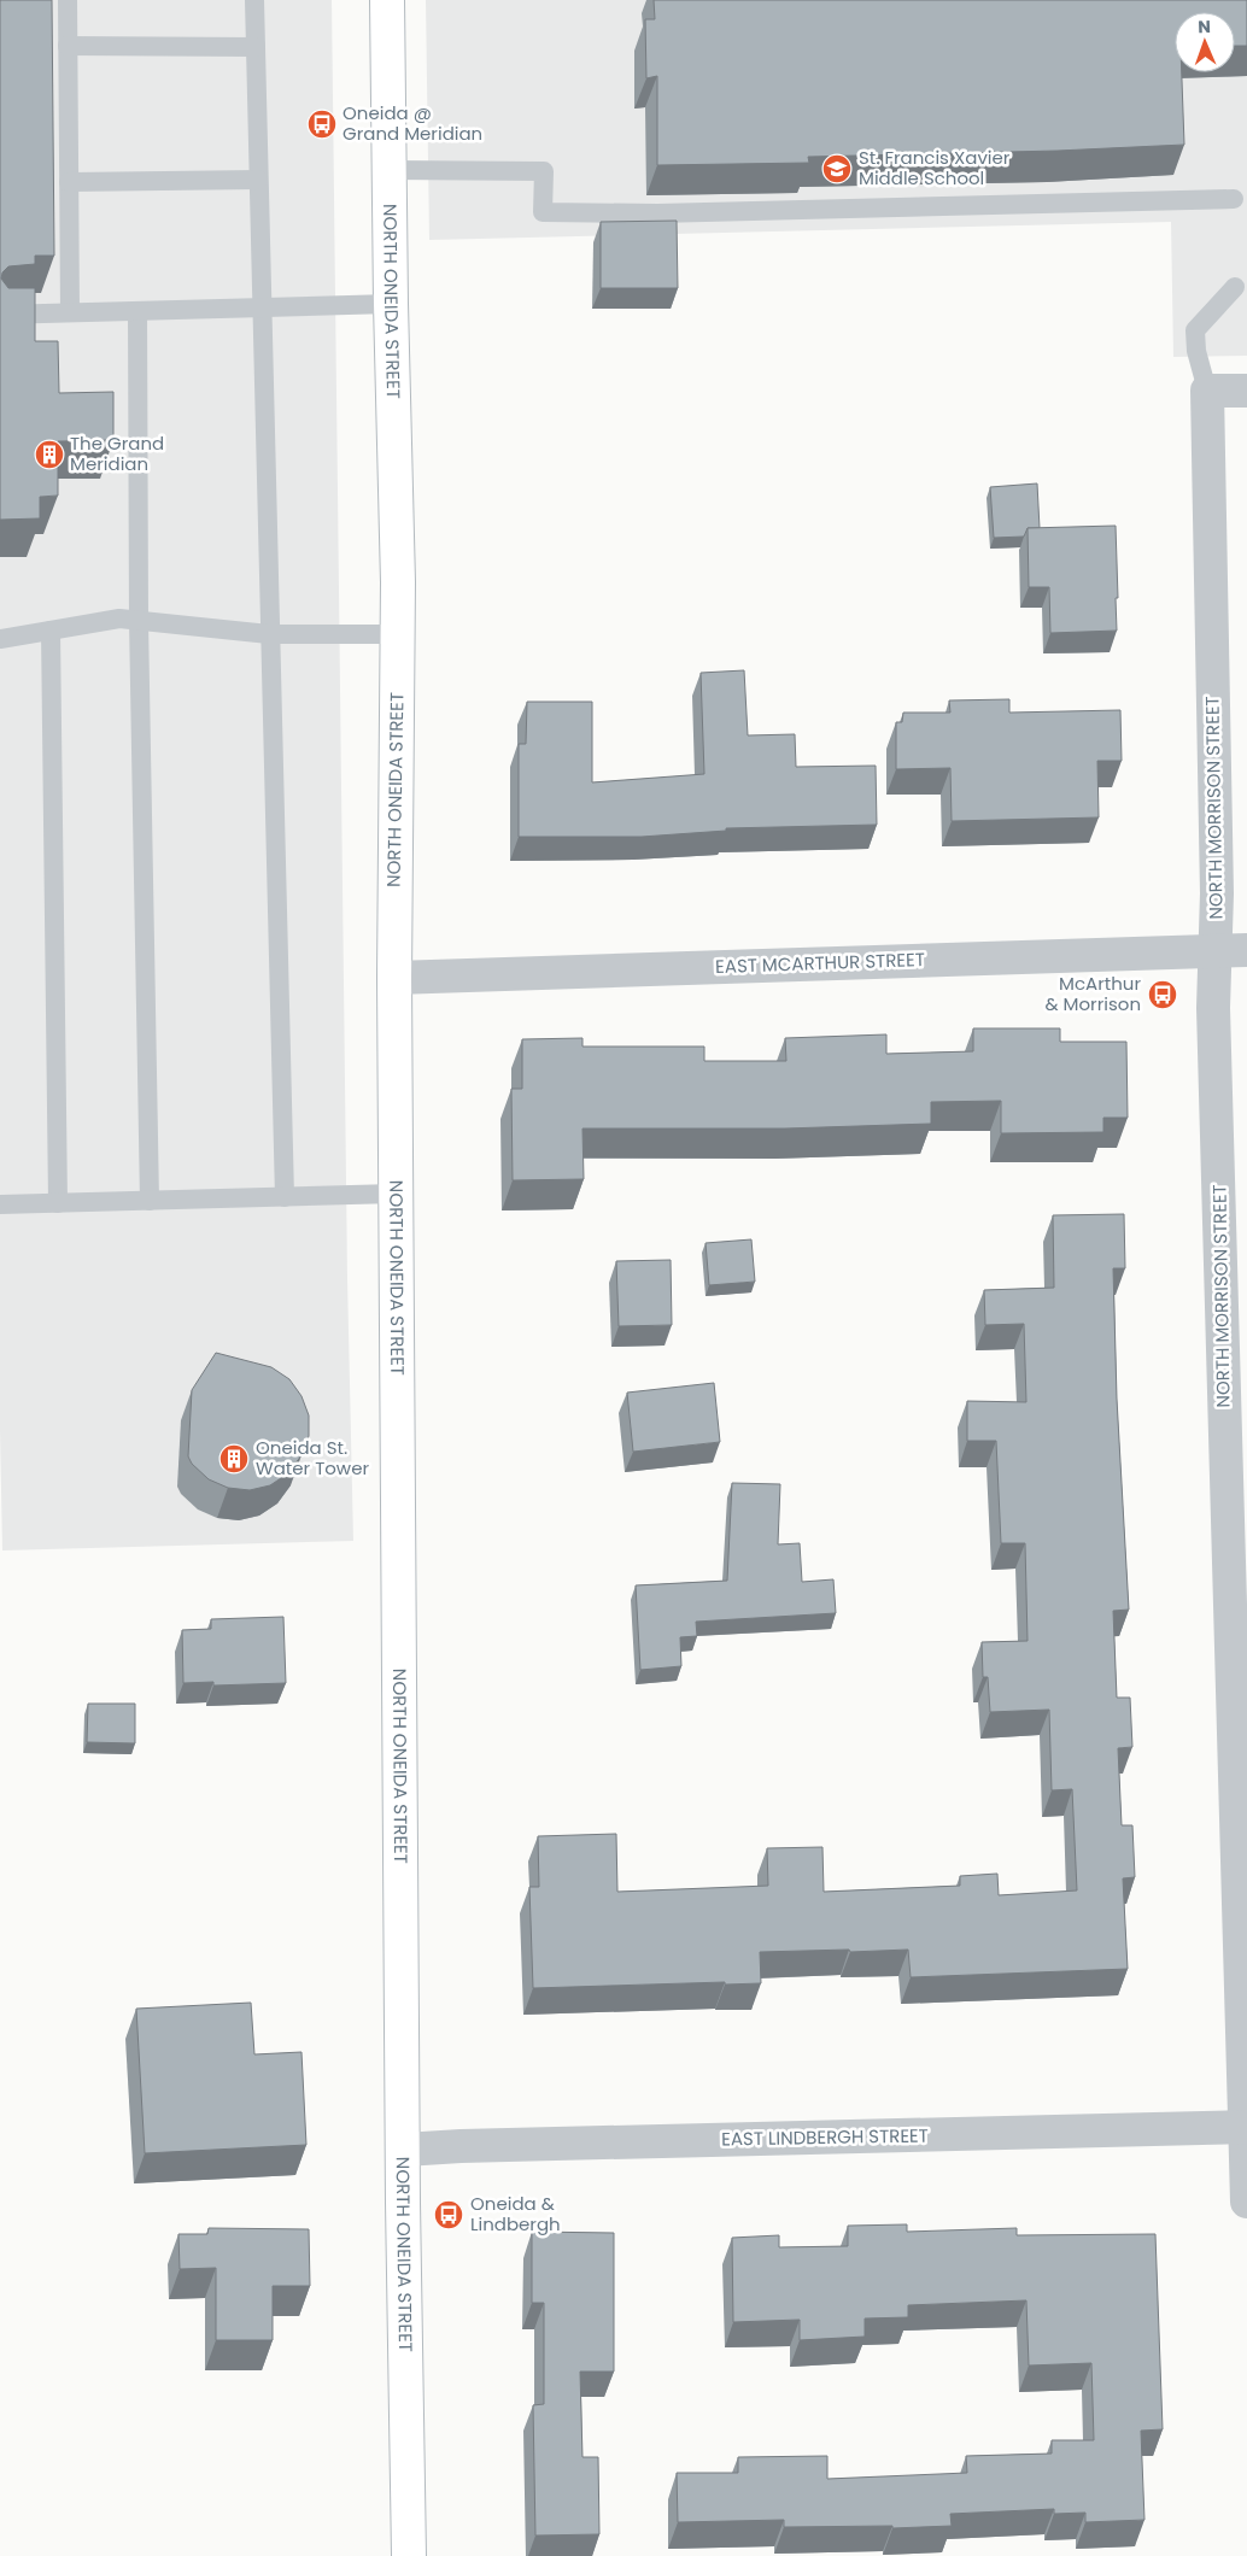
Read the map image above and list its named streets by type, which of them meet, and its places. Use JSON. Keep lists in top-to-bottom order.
{
  "streets": {
    "main road": ["NORTH ONEIDA STREET"],
    "street": ["NORTH MORRISON STREET", "EAST MCARTHUR STREET", "EAST LINDBERGH STREET"]
  },
  "crossings": [
    ["NORTH ONEIDA STREET", "EAST MCARTHUR STREET"],
    ["NORTH ONEIDA STREET", "EAST LINDBERGH STREET"],
    ["NORTH MORRISON STREET", "EAST MCARTHUR STREET"],
    ["NORTH MORRISON STREET", "EAST LINDBERGH STREET"]
  ],
  "places": {
    "bus stop": ["Oneida @ Grand Meridian", "McArthur & Morrison", "Oneida & Lindbergh"],
    "school or university": ["St. Francis Xavier Middle School"],
    "building": ["The Grand Meridian", "Oneida St. Water Tower"]
  },
  "north": "top"
}
